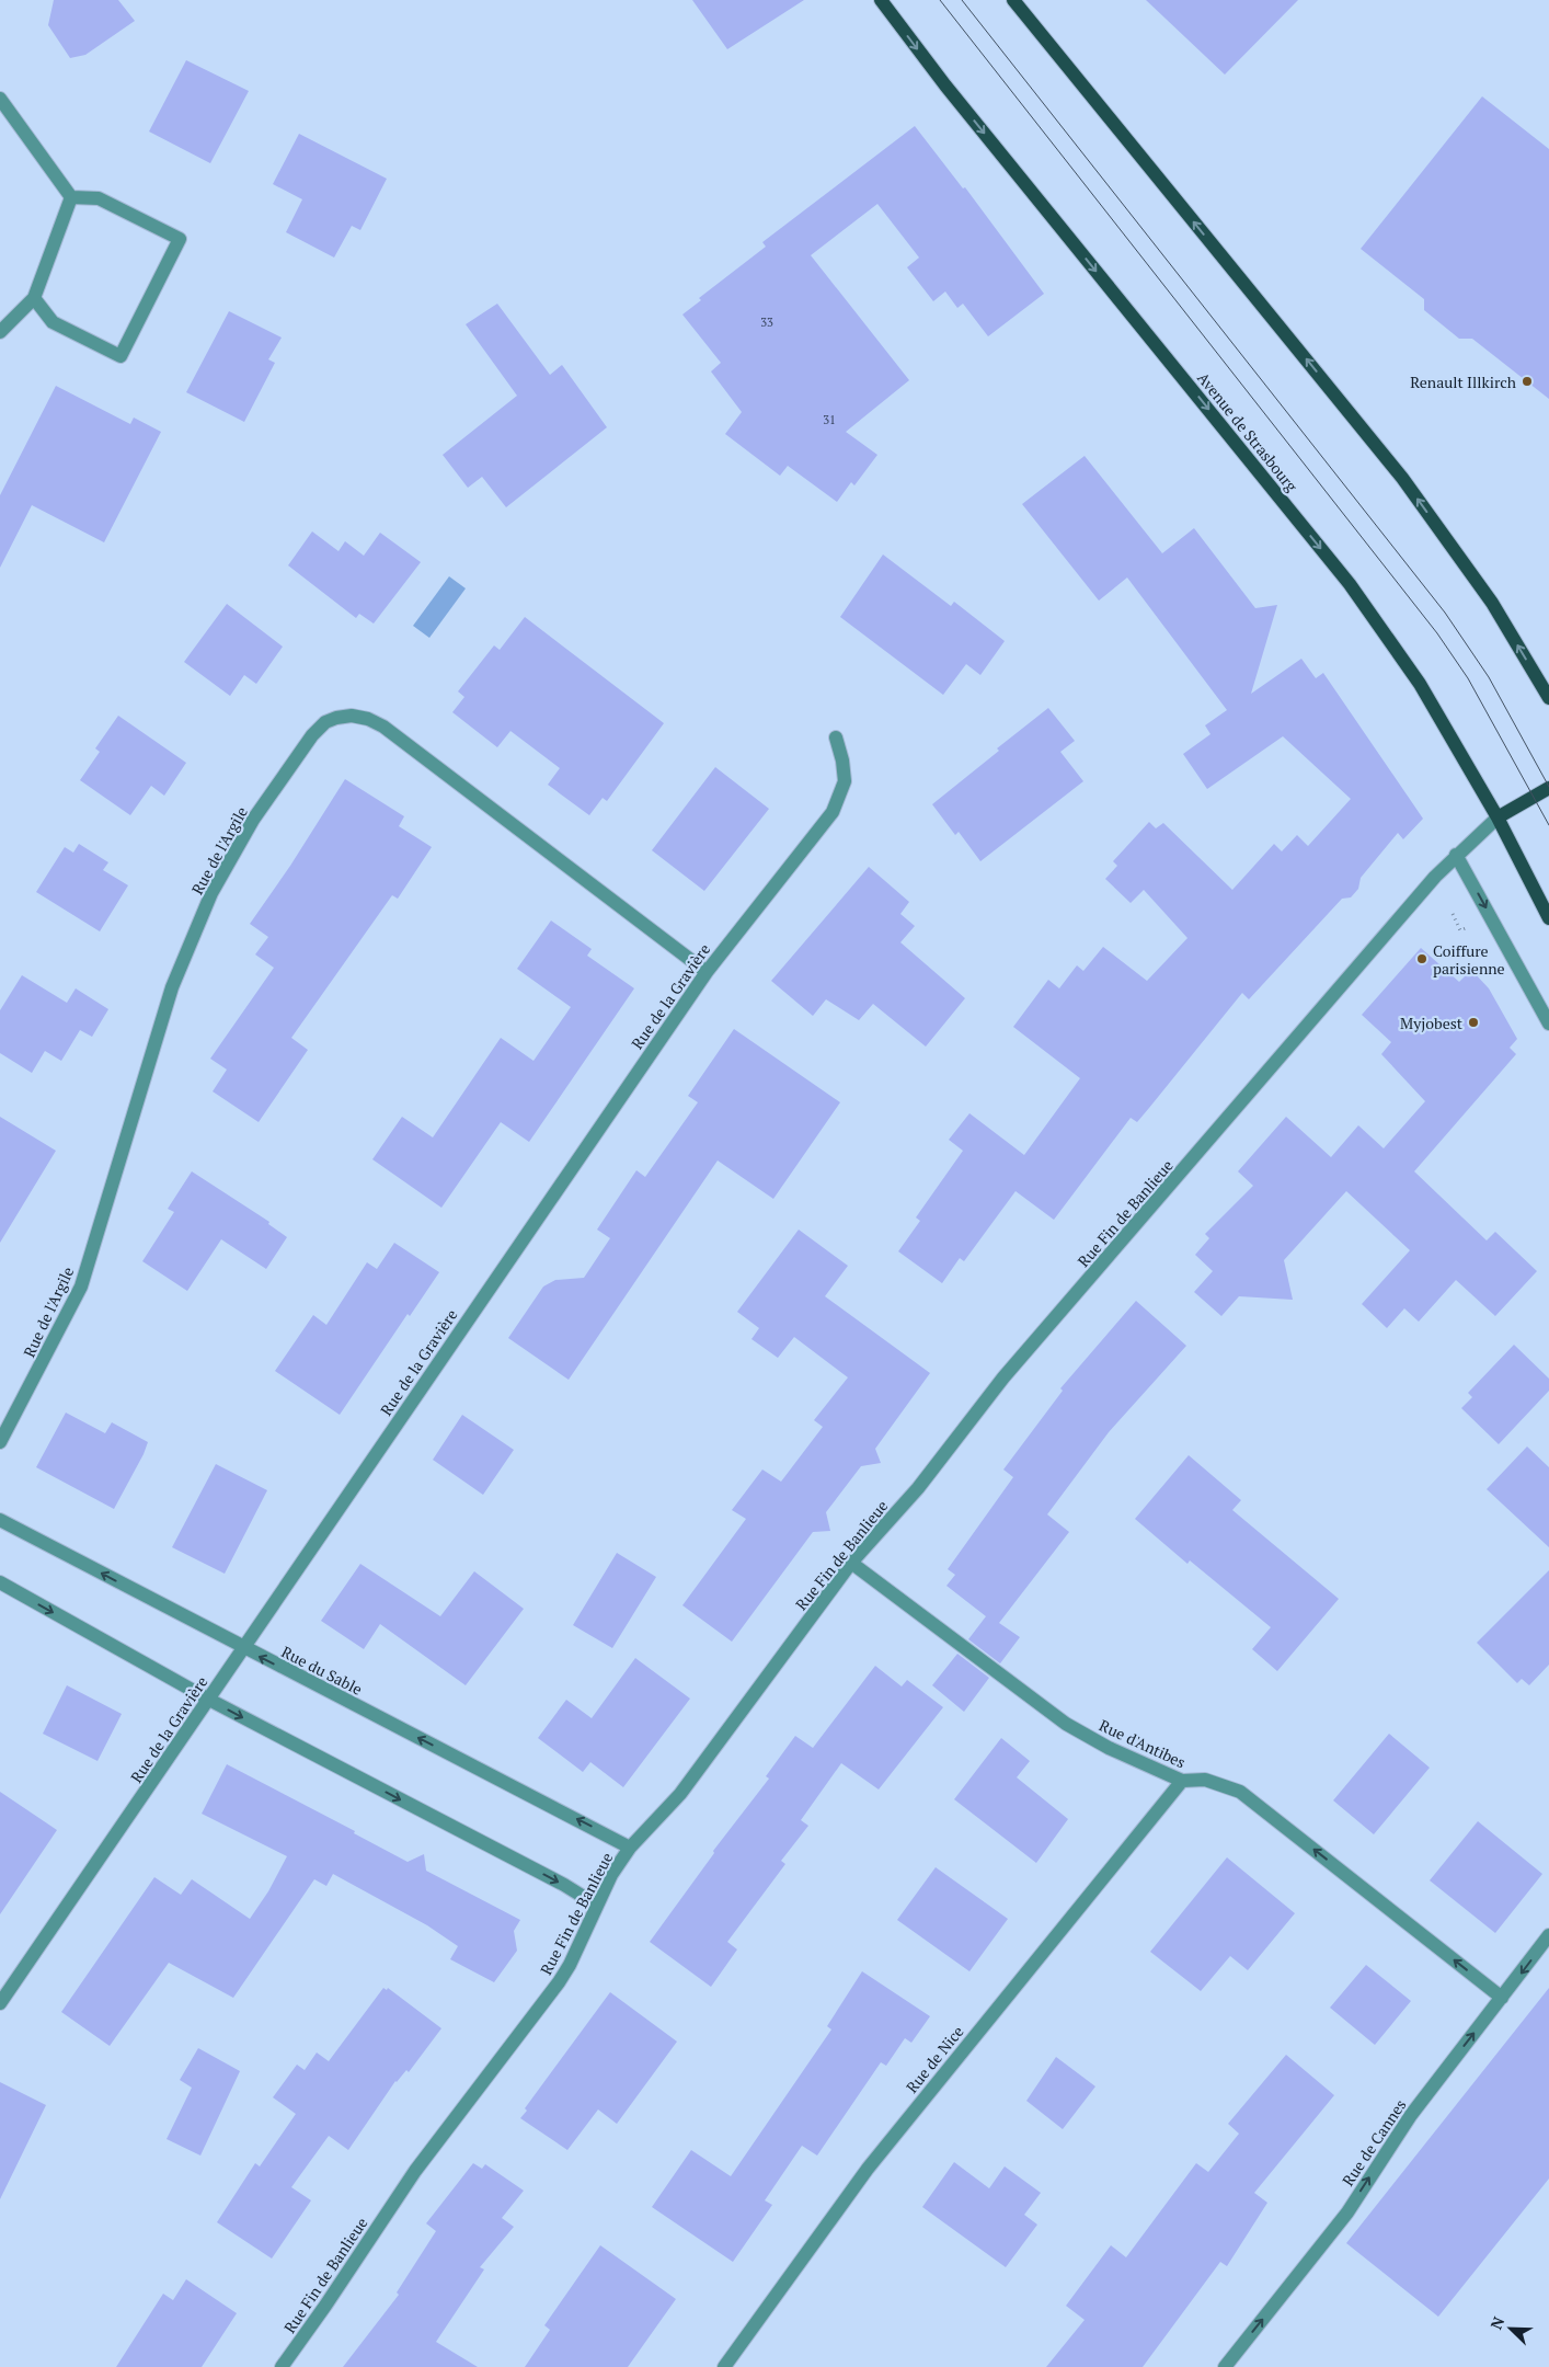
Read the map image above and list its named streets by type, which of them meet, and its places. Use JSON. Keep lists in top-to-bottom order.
{
  "streets": {
    "main road": ["Avenue de Strasbourg"],
    "street": [
      "Rue de l'Argile",
      "Rue de la Gravière",
      "Rue Fin de Banlieue",
      "Rue du Sable",
      "Rue d'Antibes",
      "Rue de Nice",
      "Rue de Cannes"
    ]
  },
  "crossings": [
    ["Avenue de Strasbourg", "Rue Fin de Banlieue"],
    ["Rue de l'Argile", "Rue de la Gravière"],
    ["Rue de la Gravière", "Rue du Sable"],
    ["Rue Fin de Banlieue", "Rue du Sable"],
    ["Rue Fin de Banlieue", "Rue d'Antibes"],
    ["Rue d'Antibes", "Rue de Nice"],
    ["Rue d'Antibes", "Rue de Cannes"]
  ],
  "one_way": ["Rue d'Antibes"],
  "places": ["Renault Illkirch", "Coiffure parisienne", "Myjobest"],
  "house_numbers": ["33", "31"],
  "north": "top left"
}
